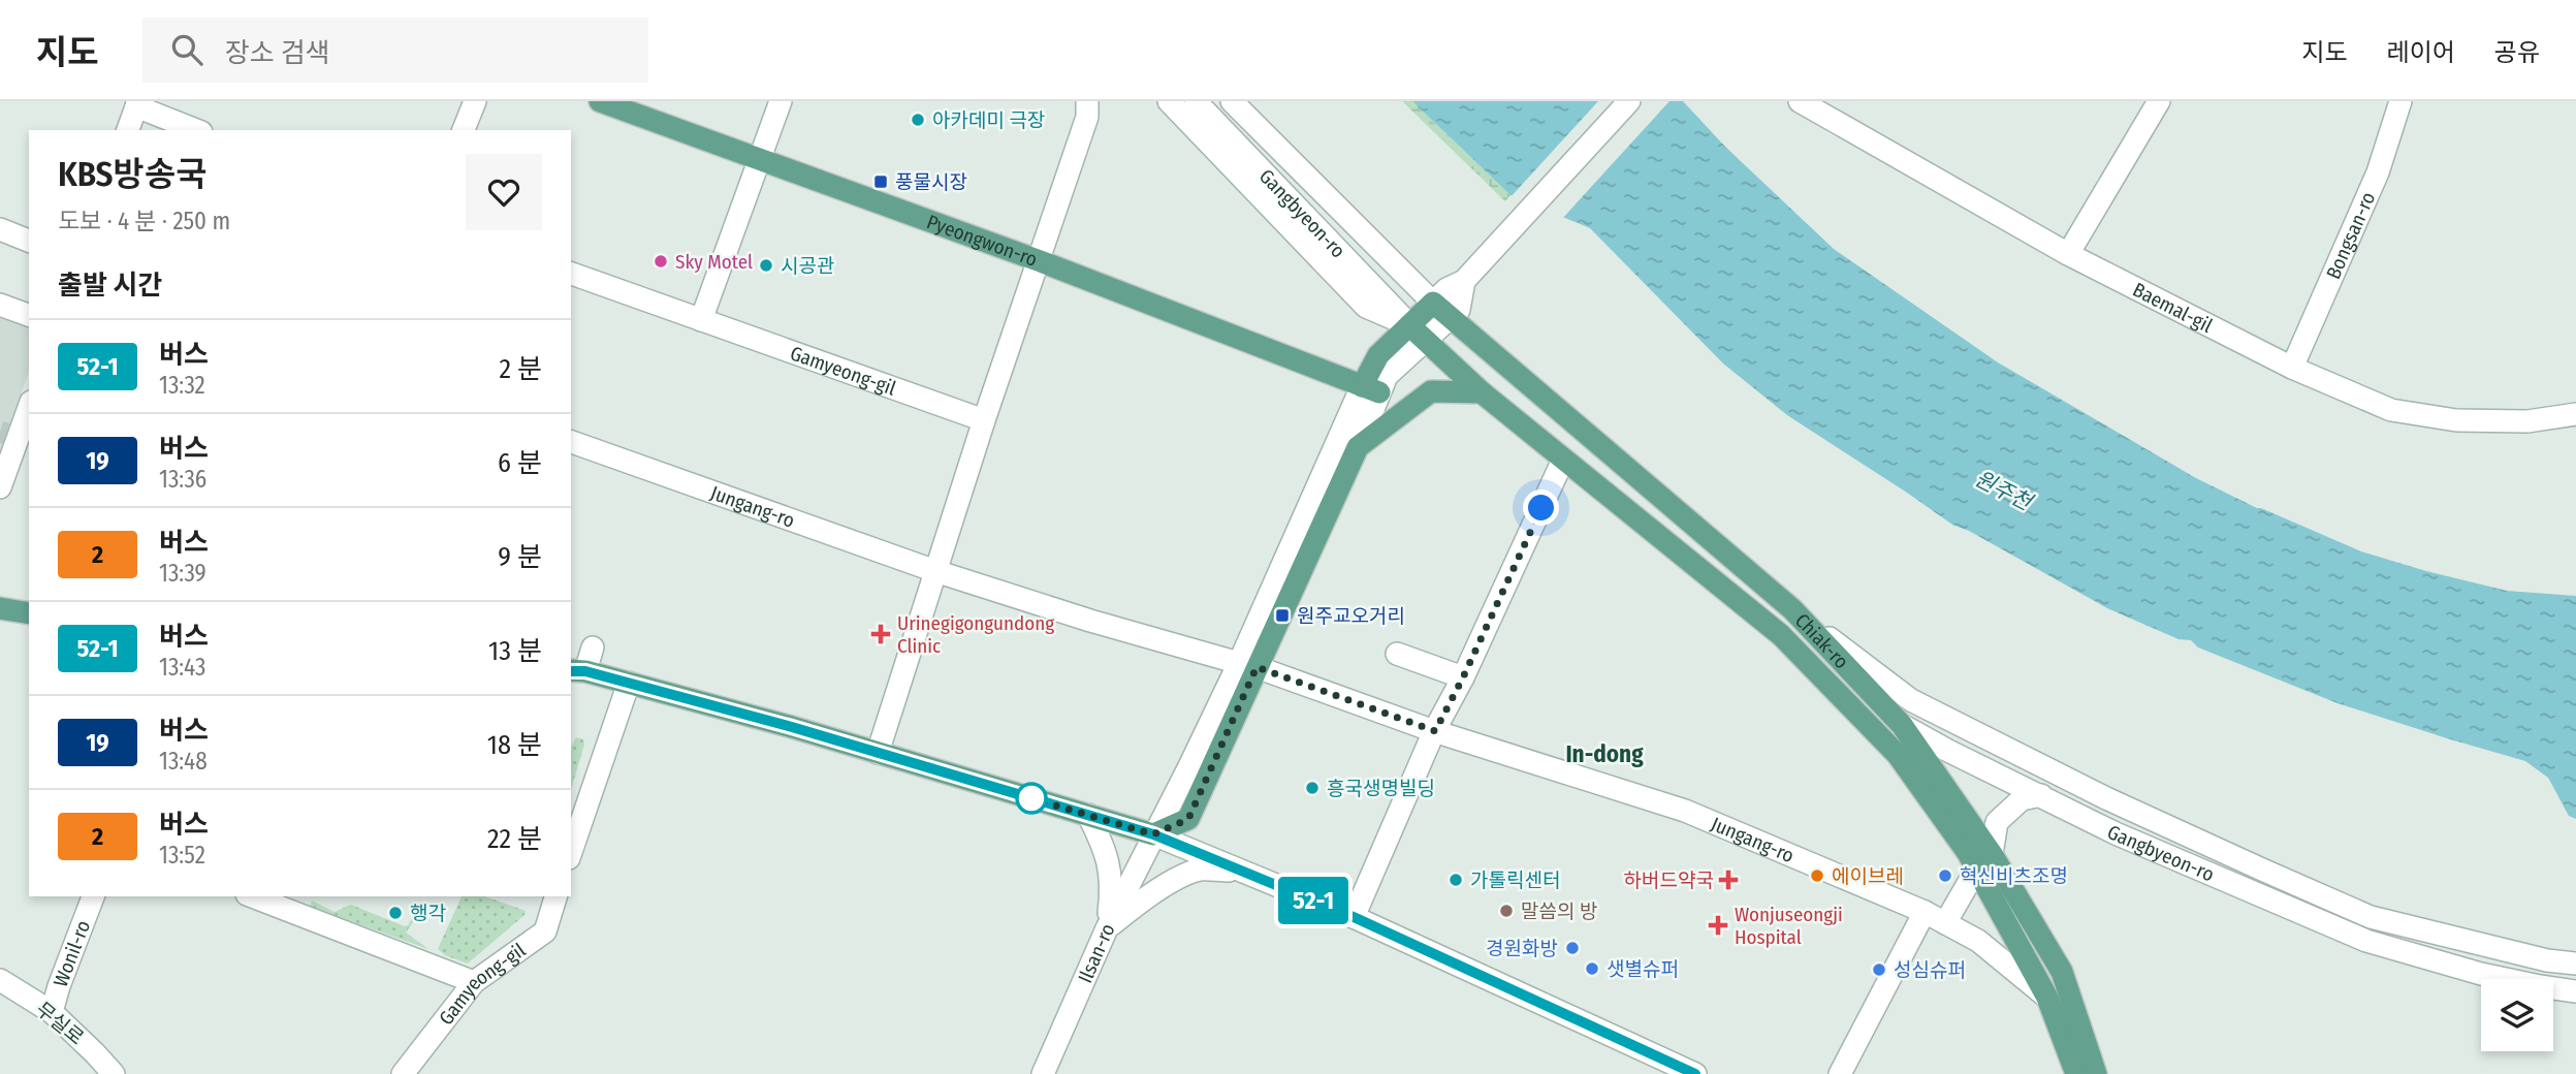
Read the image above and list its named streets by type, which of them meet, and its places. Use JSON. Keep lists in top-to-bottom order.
{
  "streets": {
    "main road": ["Gangbyeon-ro", "Pyeongwon-ro", "Chiak-ro"],
    "street": [
      "Bongsan-ro",
      "Baemal-gil",
      "Gamyeong-gil",
      "Jungang-ro",
      "Wonil-ro",
      "Ilsan-ro",
      "무실로"
    ]
  },
  "crossings": [
    ["Gangbyeon-ro", "Chiak-ro"],
    ["Bongsan-ro", "Baemal-gil"],
    ["Jungang-ro", "Chiak-ro"],
    ["Wonil-ro", "무실로"]
  ],
  "districts": ["In-dong"],
  "water": ["원주천"],
  "places": {
    "other": [
      "아카데미 극장",
      "Sky Motel",
      "시공관",
      "흥국생명빌딩",
      "에이브레",
      "혁신비츠조명",
      "가톨릭센터",
      "말씀의 방",
      "행각",
      "경원화방",
      "샛별슈퍼",
      "성심슈퍼"
    ],
    "transit": ["풍물시장", "원주교오거리"],
    "health": ["Urinegigongundong Clinic", "하버드약국", "Wonjuseongji Hospital"]
  },
  "lines": ["bus line 52-1"],
  "page": {
    "header": "지도",
    "search": "장소 검색",
    "nav": ["지도", "레이어", "공유"],
    "on_map": "52-1",
    "heading": [
      ["KBS방송국", "도보 · 4 분 · 250 m"],
      "출발 시간"
    ],
    "list": [
      {
        "mark": "52-1",
        "name": "버스",
        "note": "13:32",
        "value": "2 분"
      },
      {
        "mark": "19",
        "name": "버스",
        "note": "13:36",
        "value": "6 분"
      },
      {
        "mark": "2",
        "name": "버스",
        "note": "13:39",
        "value": "9 분"
      },
      {
        "mark": "52-1",
        "name": "버스",
        "note": "13:43",
        "value": "13 분"
      },
      {
        "mark": "19",
        "name": "버스",
        "note": "13:48",
        "value": "18 분"
      },
      {
        "mark": "2",
        "name": "버스",
        "note": "13:52",
        "value": "22 분"
      }
    ]
  }
}
